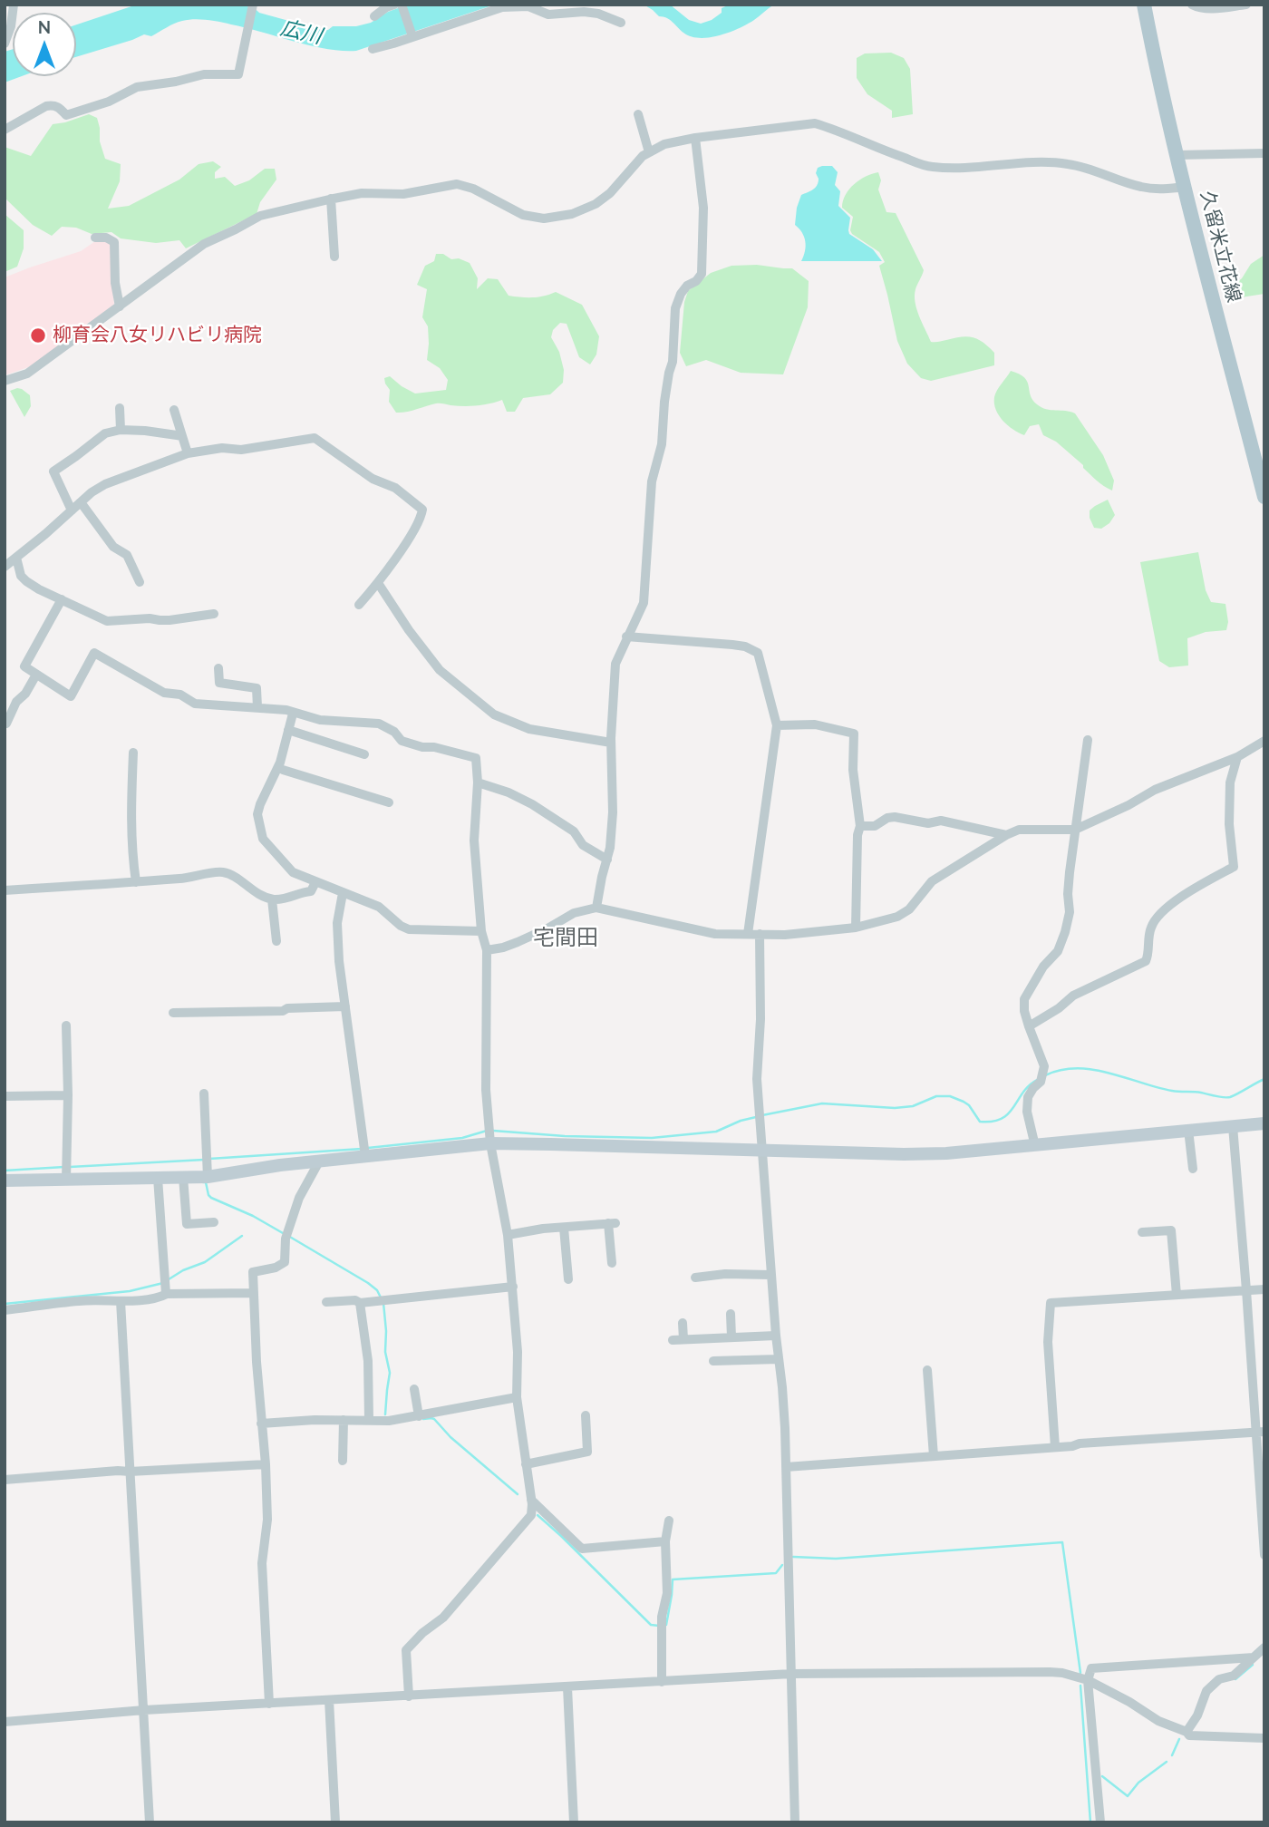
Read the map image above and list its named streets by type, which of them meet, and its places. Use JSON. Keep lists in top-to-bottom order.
{
  "streets": {
    "main road": ["久留米立花線"]
  },
  "districts": ["宅間田"],
  "water": ["広川"],
  "places": ["柳育会八女リハビリ病院"],
  "north": "top"
}
